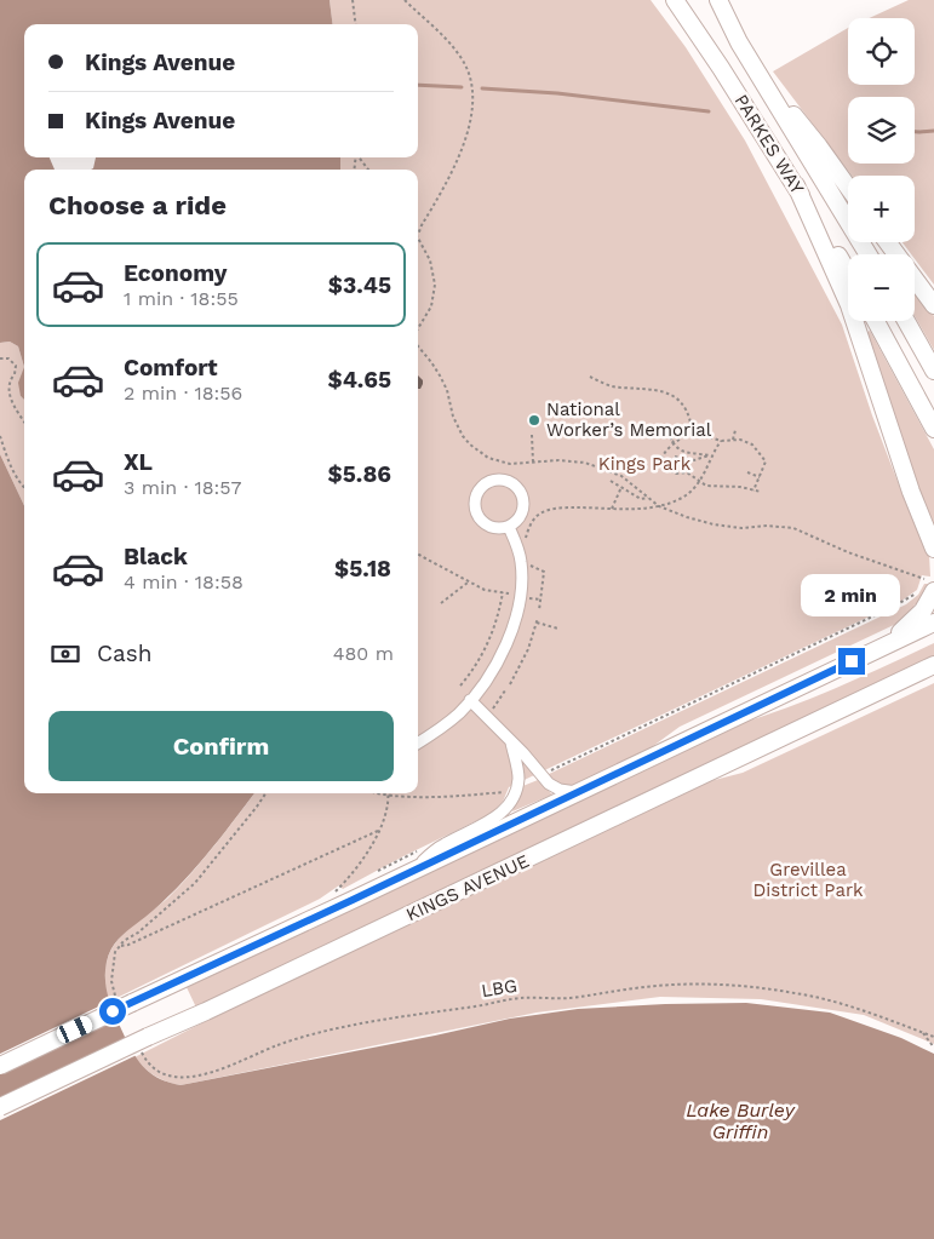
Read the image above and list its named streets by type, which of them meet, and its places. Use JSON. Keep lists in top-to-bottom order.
{
  "streets": {
    "main road": ["PARKES WAY", "KINGS AVENUE"],
    "path": ["LBG"]
  },
  "crossings": [
    ["KINGS AVENUE", "LBG"]
  ],
  "water": ["Lake Burley Griffin"],
  "parks": ["Kings Park", "Grevillea District Park"],
  "places": ["National Worker’s Memorial"],
  "page": {
    "map_buttons": ["+", "−"],
    "banner": ["Kings Avenue", "Kings Avenue"],
    "heading": "Choose a ride",
    "list": [
      {
        "name": "Economy",
        "note": "1 min · 18:55",
        "value": "$3.45"
      },
      {
        "name": "Comfort",
        "note": "2 min · 18:56",
        "value": "$4.65"
      },
      {
        "name": "XL",
        "note": "3 min · 18:57",
        "value": "$5.86"
      },
      {
        "name": "Black",
        "note": "4 min · 18:58",
        "value": "$5.18"
      }
    ],
    "bubble": "2 min",
    "pay": ["Cash", "480 m"],
    "buttons": "Confirm"
  }
}
